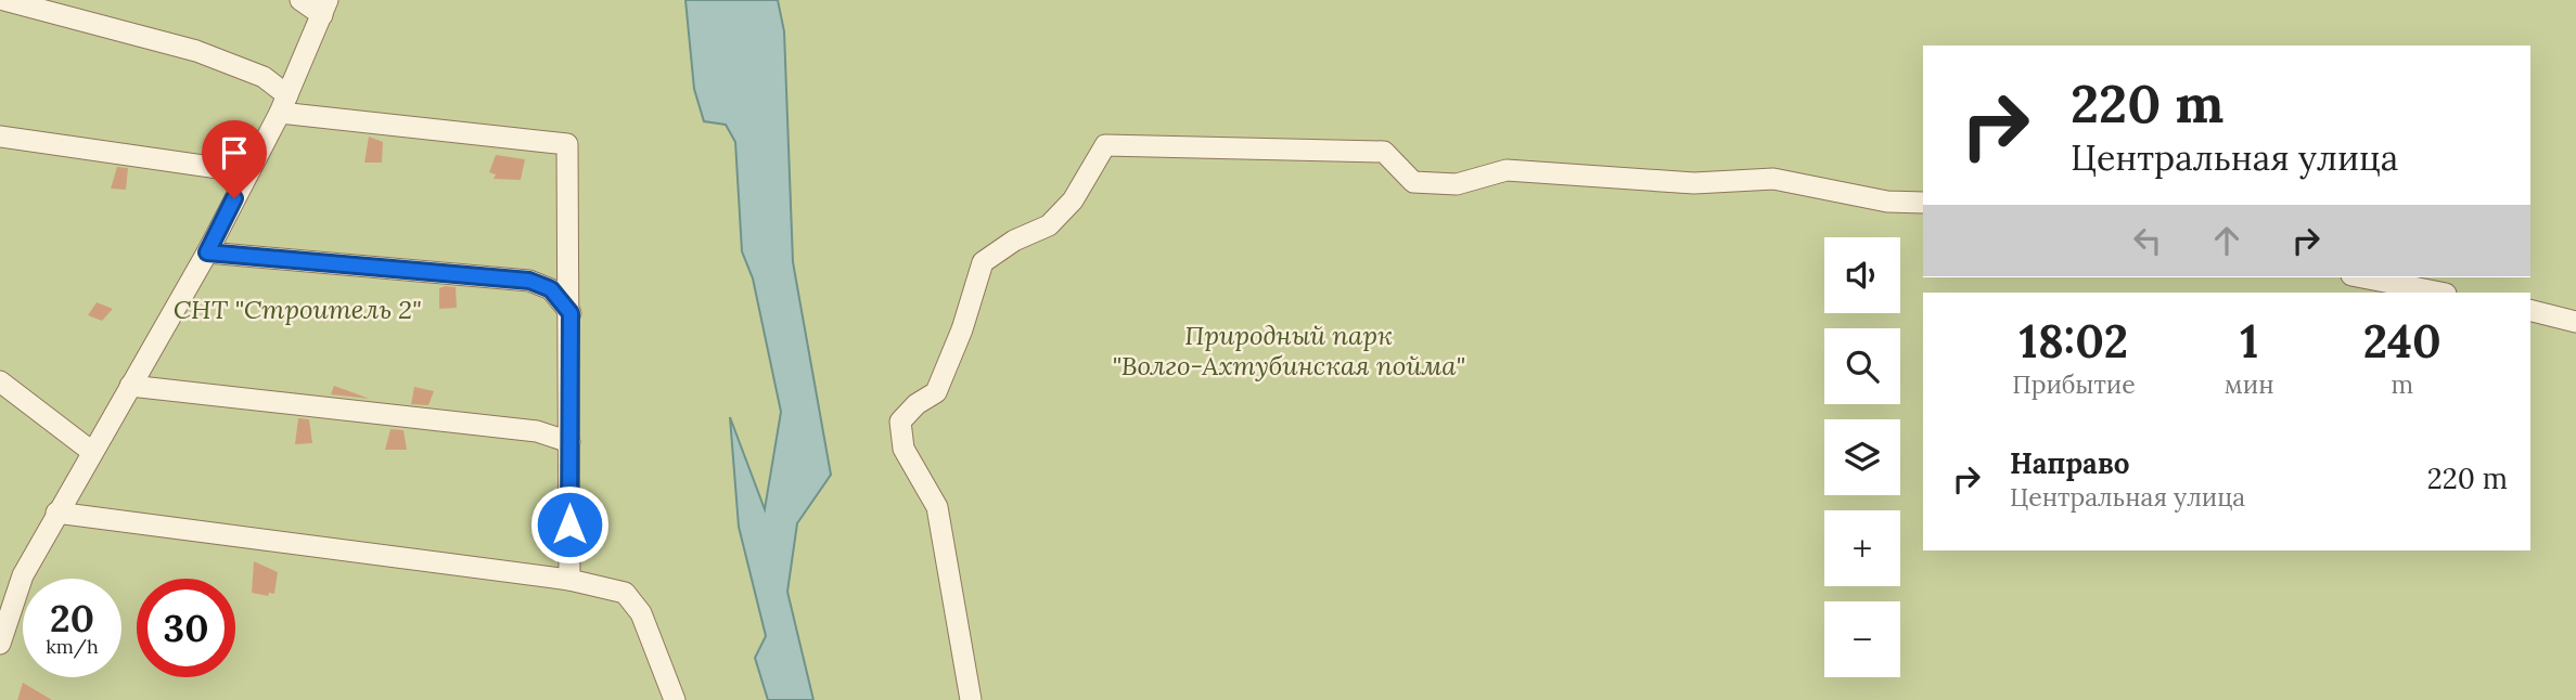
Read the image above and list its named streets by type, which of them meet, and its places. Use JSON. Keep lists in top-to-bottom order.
{
  "parks": ["СНТ \"Строитель 2\"", "Природный парк \"Волго-Ахтубинская пойма\""],
  "page": {
    "turn": ["220 m", "Центральная улица"],
    "map_buttons": ["+", "−"],
    "eta": [
      "18:02",
      "Прибытие",
      "1",
      "мин",
      "240",
      "m"
    ],
    "list": [
      {
        "name": "Направо",
        "note": "Центральная улица",
        "value": "220 m"
      }
    ],
    "speed": "20 km/h",
    "limit": "30"
  }
}
